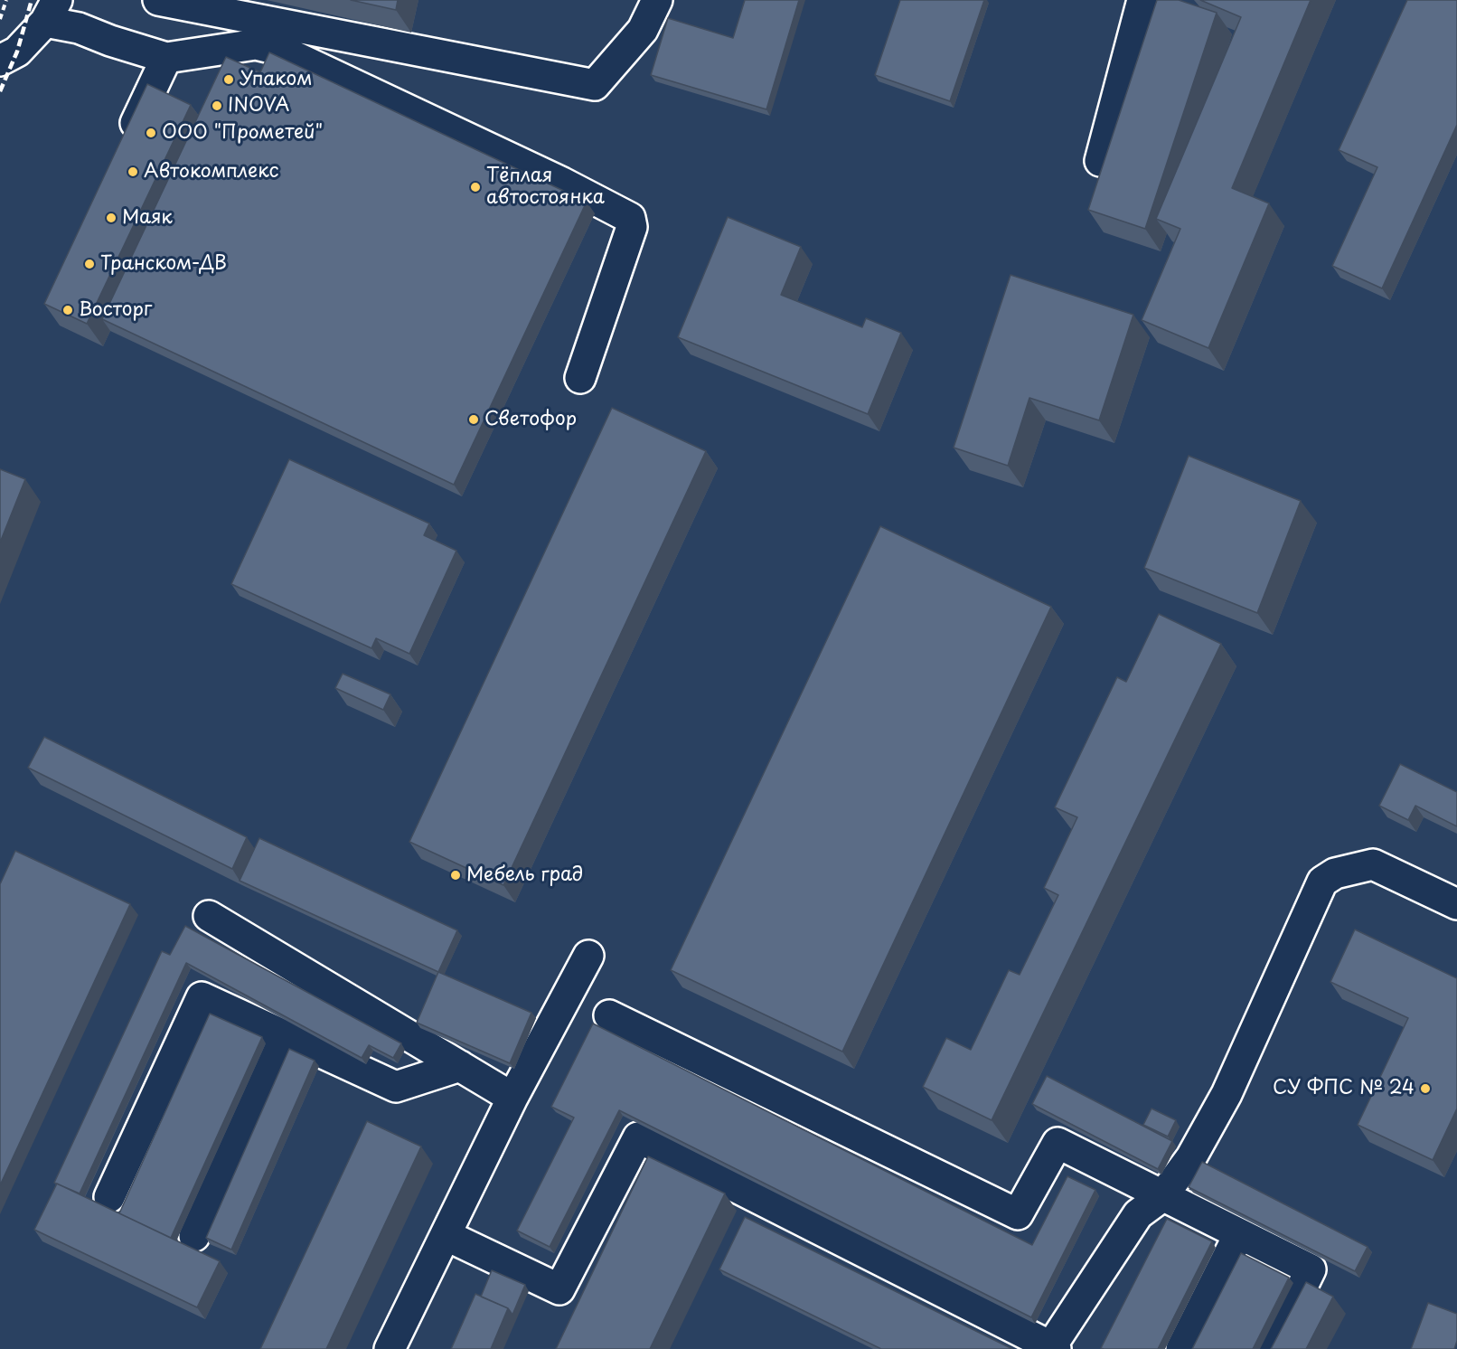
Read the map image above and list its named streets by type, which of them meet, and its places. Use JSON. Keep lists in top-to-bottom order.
{
  "places": [
    "Упаком",
    "INOVA",
    "ООО \"Прометей\"",
    "Автокомплекс",
    "Тёплая автостоянка",
    "Маяк",
    "Транском-ДВ",
    "Восторг",
    "Светофор",
    "Мебель град",
    "СУ ФПС № 24"
  ]
}
